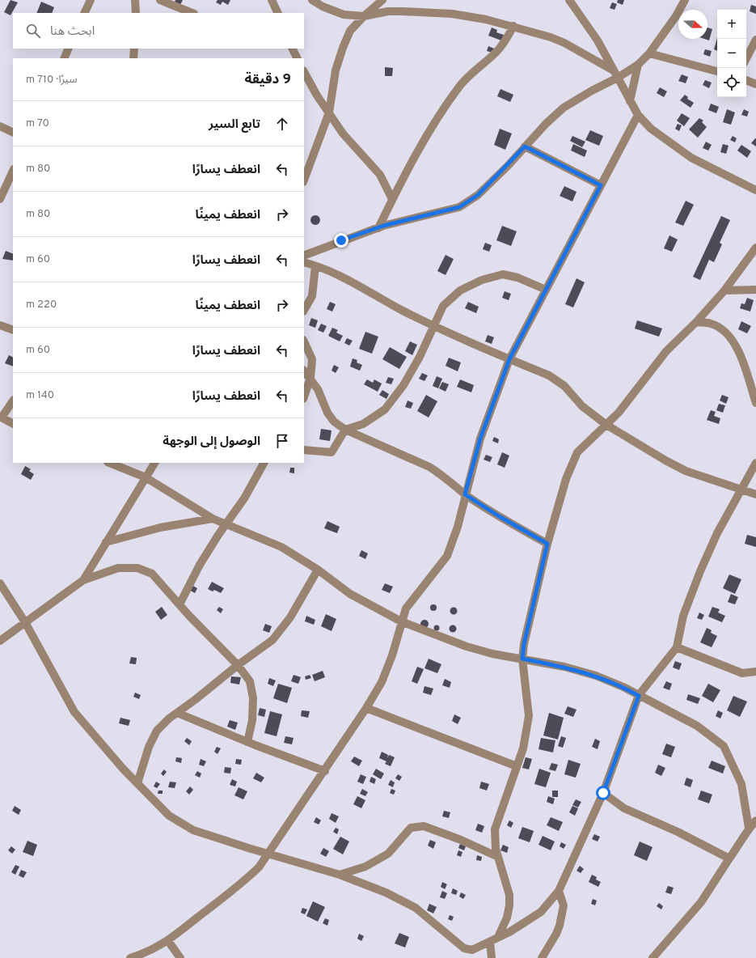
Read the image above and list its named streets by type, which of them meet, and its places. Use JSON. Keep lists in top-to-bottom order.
{
  "north": "right",
  "page": {
    "map_buttons": ["+", "−"],
    "search": "ابحث هنا",
    "heading": ["9 دقيقة", "سيرًا · 710 m"],
    "list": [
      ["تابع السير", "70 m"],
      ["انعطف يسارًا", "80 m"],
      ["انعطف يمينًا", "80 m"],
      ["انعطف يسارًا", "60 m"],
      ["انعطف يمينًا", "220 m"],
      ["انعطف يسارًا", "60 m"],
      ["انعطف يسارًا", "140 m"],
      "الوصول إلى الوجهة"
    ]
  }
}
